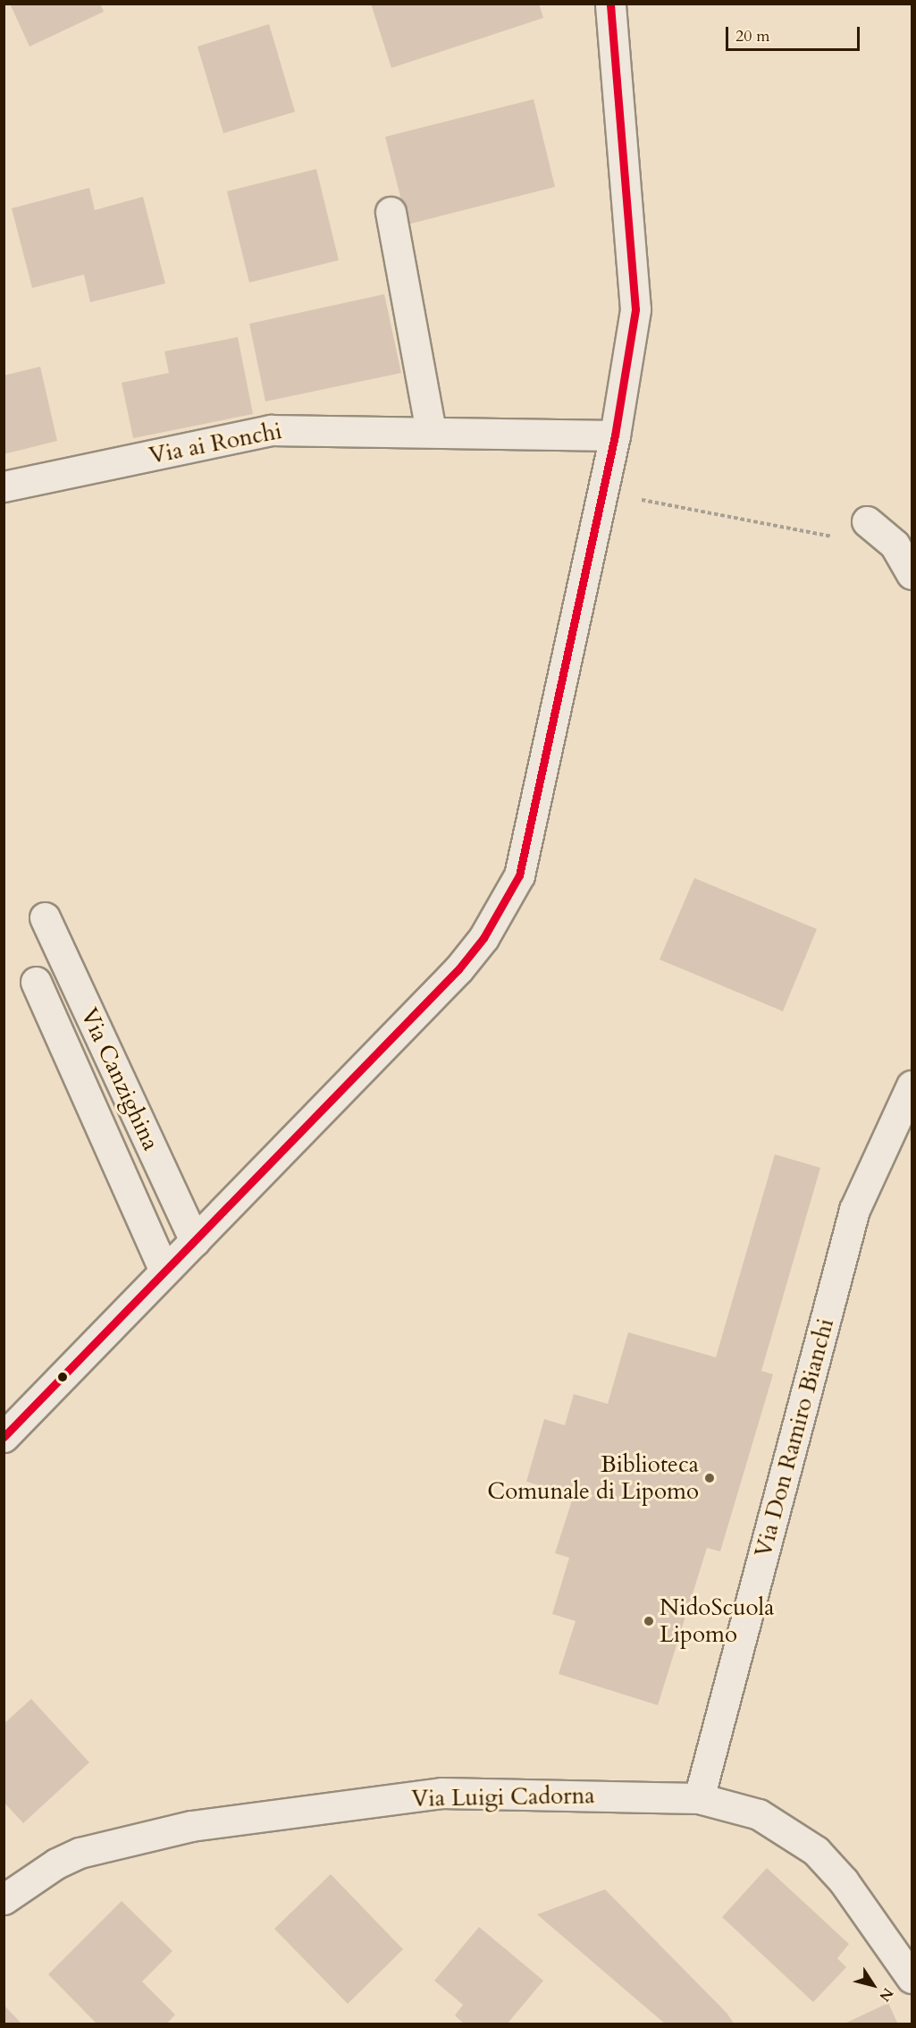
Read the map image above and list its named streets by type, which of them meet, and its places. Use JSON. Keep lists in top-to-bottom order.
{
  "streets": {
    "street": [
      "Via ai Ronchi",
      "Via Canzighina",
      "Via Don Ramiro Bianchi",
      "Via Luigi Cadorna"
    ]
  },
  "crossings": [
    ["Via Don Ramiro Bianchi", "Via Luigi Cadorna"]
  ],
  "places": ["Biblioteca Comunale di Lipomo", "NidoScuola Lipomo"],
  "scale_bar": "20 m",
  "north": "bottom right"
}
